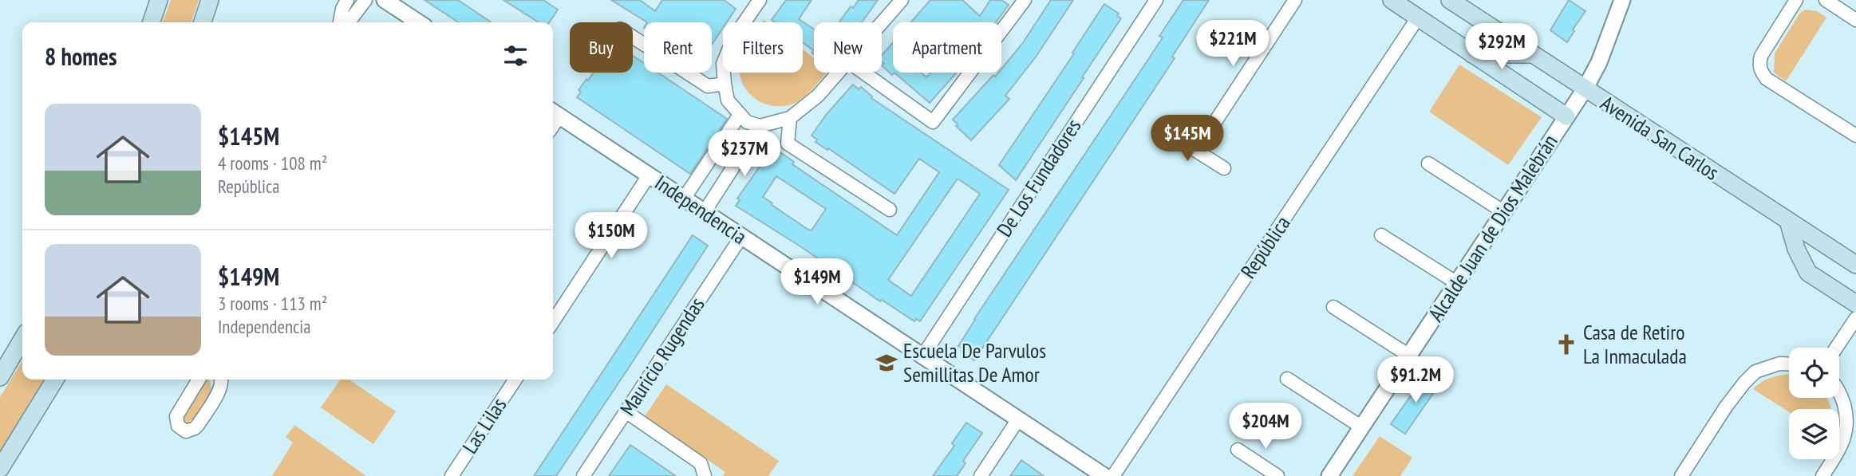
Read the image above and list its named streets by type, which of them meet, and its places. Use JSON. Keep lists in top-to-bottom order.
{
  "streets": {
    "main road": ["Avenida San Carlos"],
    "street": [
      "De Los Fundadores",
      "Independencia",
      "Alcalde Juan de Dios Malebrán",
      "República",
      "Mauricio Rugendas",
      "Las Lilas"
    ]
  },
  "crossings": [
    ["Avenida San Carlos", "Alcalde Juan de Dios Malebrán"],
    ["Avenida San Carlos", "República"],
    ["De Los Fundadores", "Independencia"],
    ["Independencia", "Mauricio Rugendas"]
  ],
  "places": {
    "church": ["Casa de Retiro La Inmaculada"],
    "school or university": ["Escuela De Parvulos Semillitas De Amor"]
  },
  "page": {
    "price": [
      "$221M",
      "$292M",
      "$145M",
      "$237M",
      "$150M",
      "$149M",
      "$91.2M",
      "$204M"
    ],
    "chip": [
      "Buy",
      "Rent",
      "Filters",
      "New",
      "Apartment"
    ],
    "heading": "8 homes",
    "list": [
      {
        "name": "$145M",
        "note": "4 rooms · 108 m² · República"
      },
      {
        "name": "$149M",
        "note": "3 rooms · 113 m² · Independencia"
      }
    ]
  }
}
